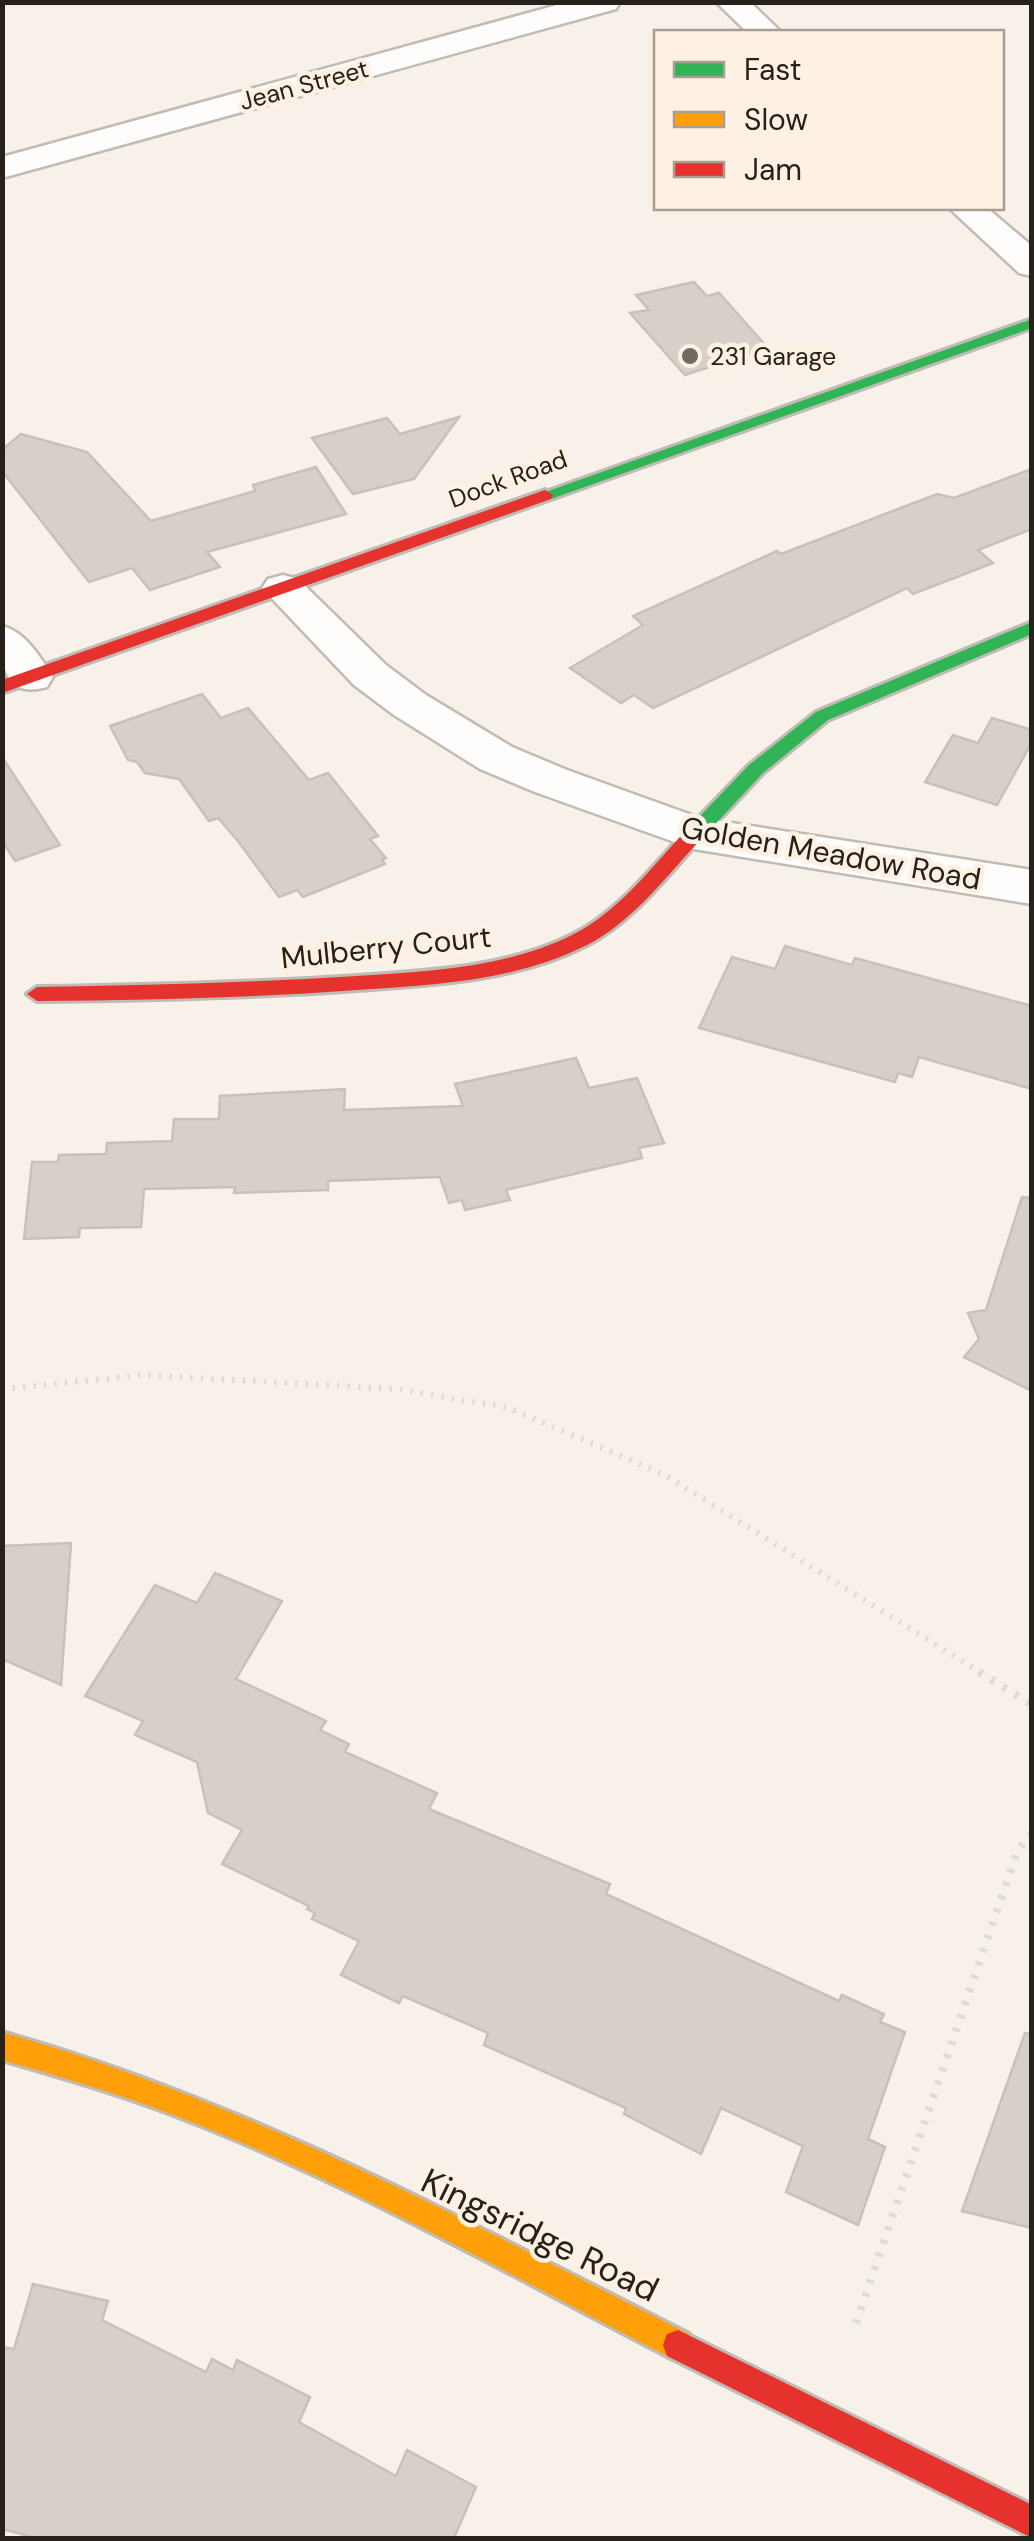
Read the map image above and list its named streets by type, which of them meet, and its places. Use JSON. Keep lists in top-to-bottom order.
{
  "streets": {
    "street": [
      "Jean Street",
      "Dock Road",
      "Golden Meadow Road",
      "Mulberry Court",
      "Kingsridge Road"
    ]
  },
  "crossings": [
    ["Dock Road", "Golden Meadow Road"],
    ["Golden Meadow Road", "Mulberry Court"]
  ],
  "places": ["231 Garage"],
  "legend": ["Fast", "Slow", "Jam"]
}
